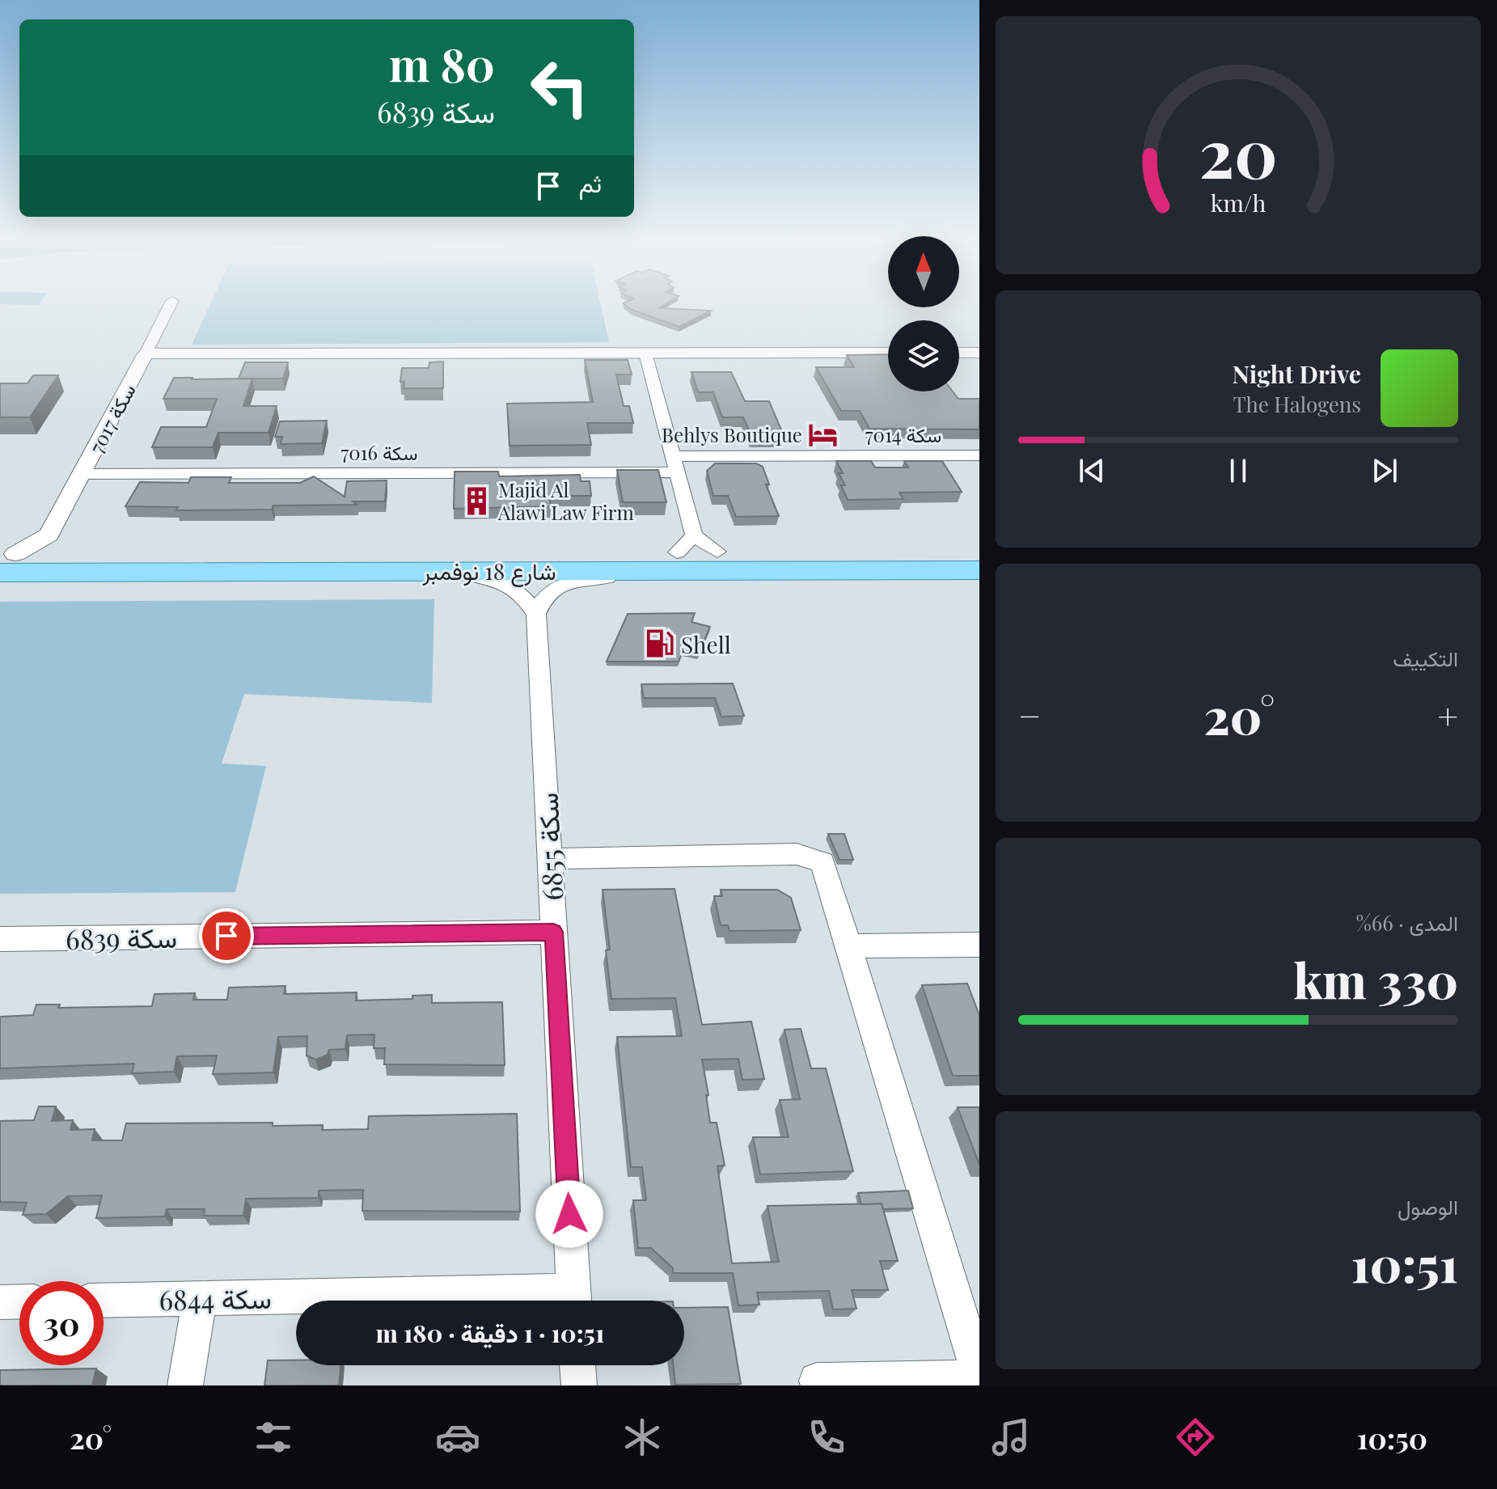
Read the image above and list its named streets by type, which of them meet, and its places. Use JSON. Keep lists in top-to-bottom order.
{
  "streets": {
    "main road": ["شارع 18 نوفمبر"],
    "street": [
      "سكة 7017",
      "سكة 7014",
      "سكة 7016",
      "سكة 6855",
      "سكة 6839",
      "سكة 6844"
    ]
  },
  "crossings": [
    ["سكة 7017", "سكة 7016"],
    ["سكة 7017", "شارع 18 نوفمبر"],
    ["سكة 6855", "سكة 6839"]
  ],
  "places": {
    "hotel": ["Behlys Boutique"],
    "building": ["Majid Al Alawi Law Firm"],
    "fuel station": ["Shell"]
  },
  "north": "top",
  "page": {
    "turn": ["80 m", "سكة 6839"],
    "then": "ثم",
    "song": ["Night Drive", "The Halogens"],
    "tile": [
      "التكييف",
      ["المدى · 66%", "330 km"],
      ["الوصول", "10:51"]
    ],
    "heat": ["−", "20°", "+"],
    "limit": "30",
    "trip": "10:51 · 1 دقيقة · 180 m",
    "tabs": ["10:50", "20°"],
    "gauge": ["20", "km/h"]
  }
}
